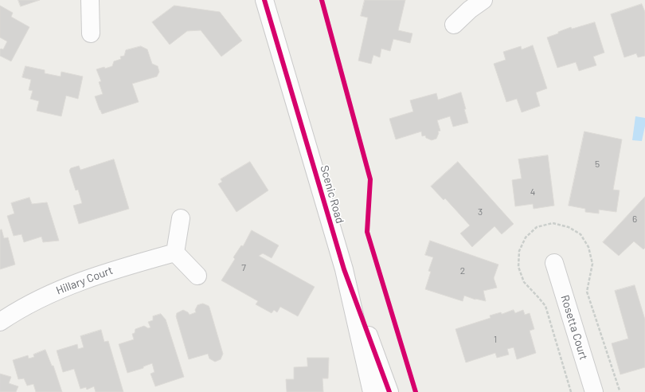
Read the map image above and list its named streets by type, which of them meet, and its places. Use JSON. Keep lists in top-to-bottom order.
{
  "streets": {
    "main road": ["Scenic Road", "Hillary Court", "Rosetta Court"]
  },
  "house_numbers": [
    "5",
    "4",
    "3",
    "6",
    "7",
    "2",
    "1"
  ]
}
